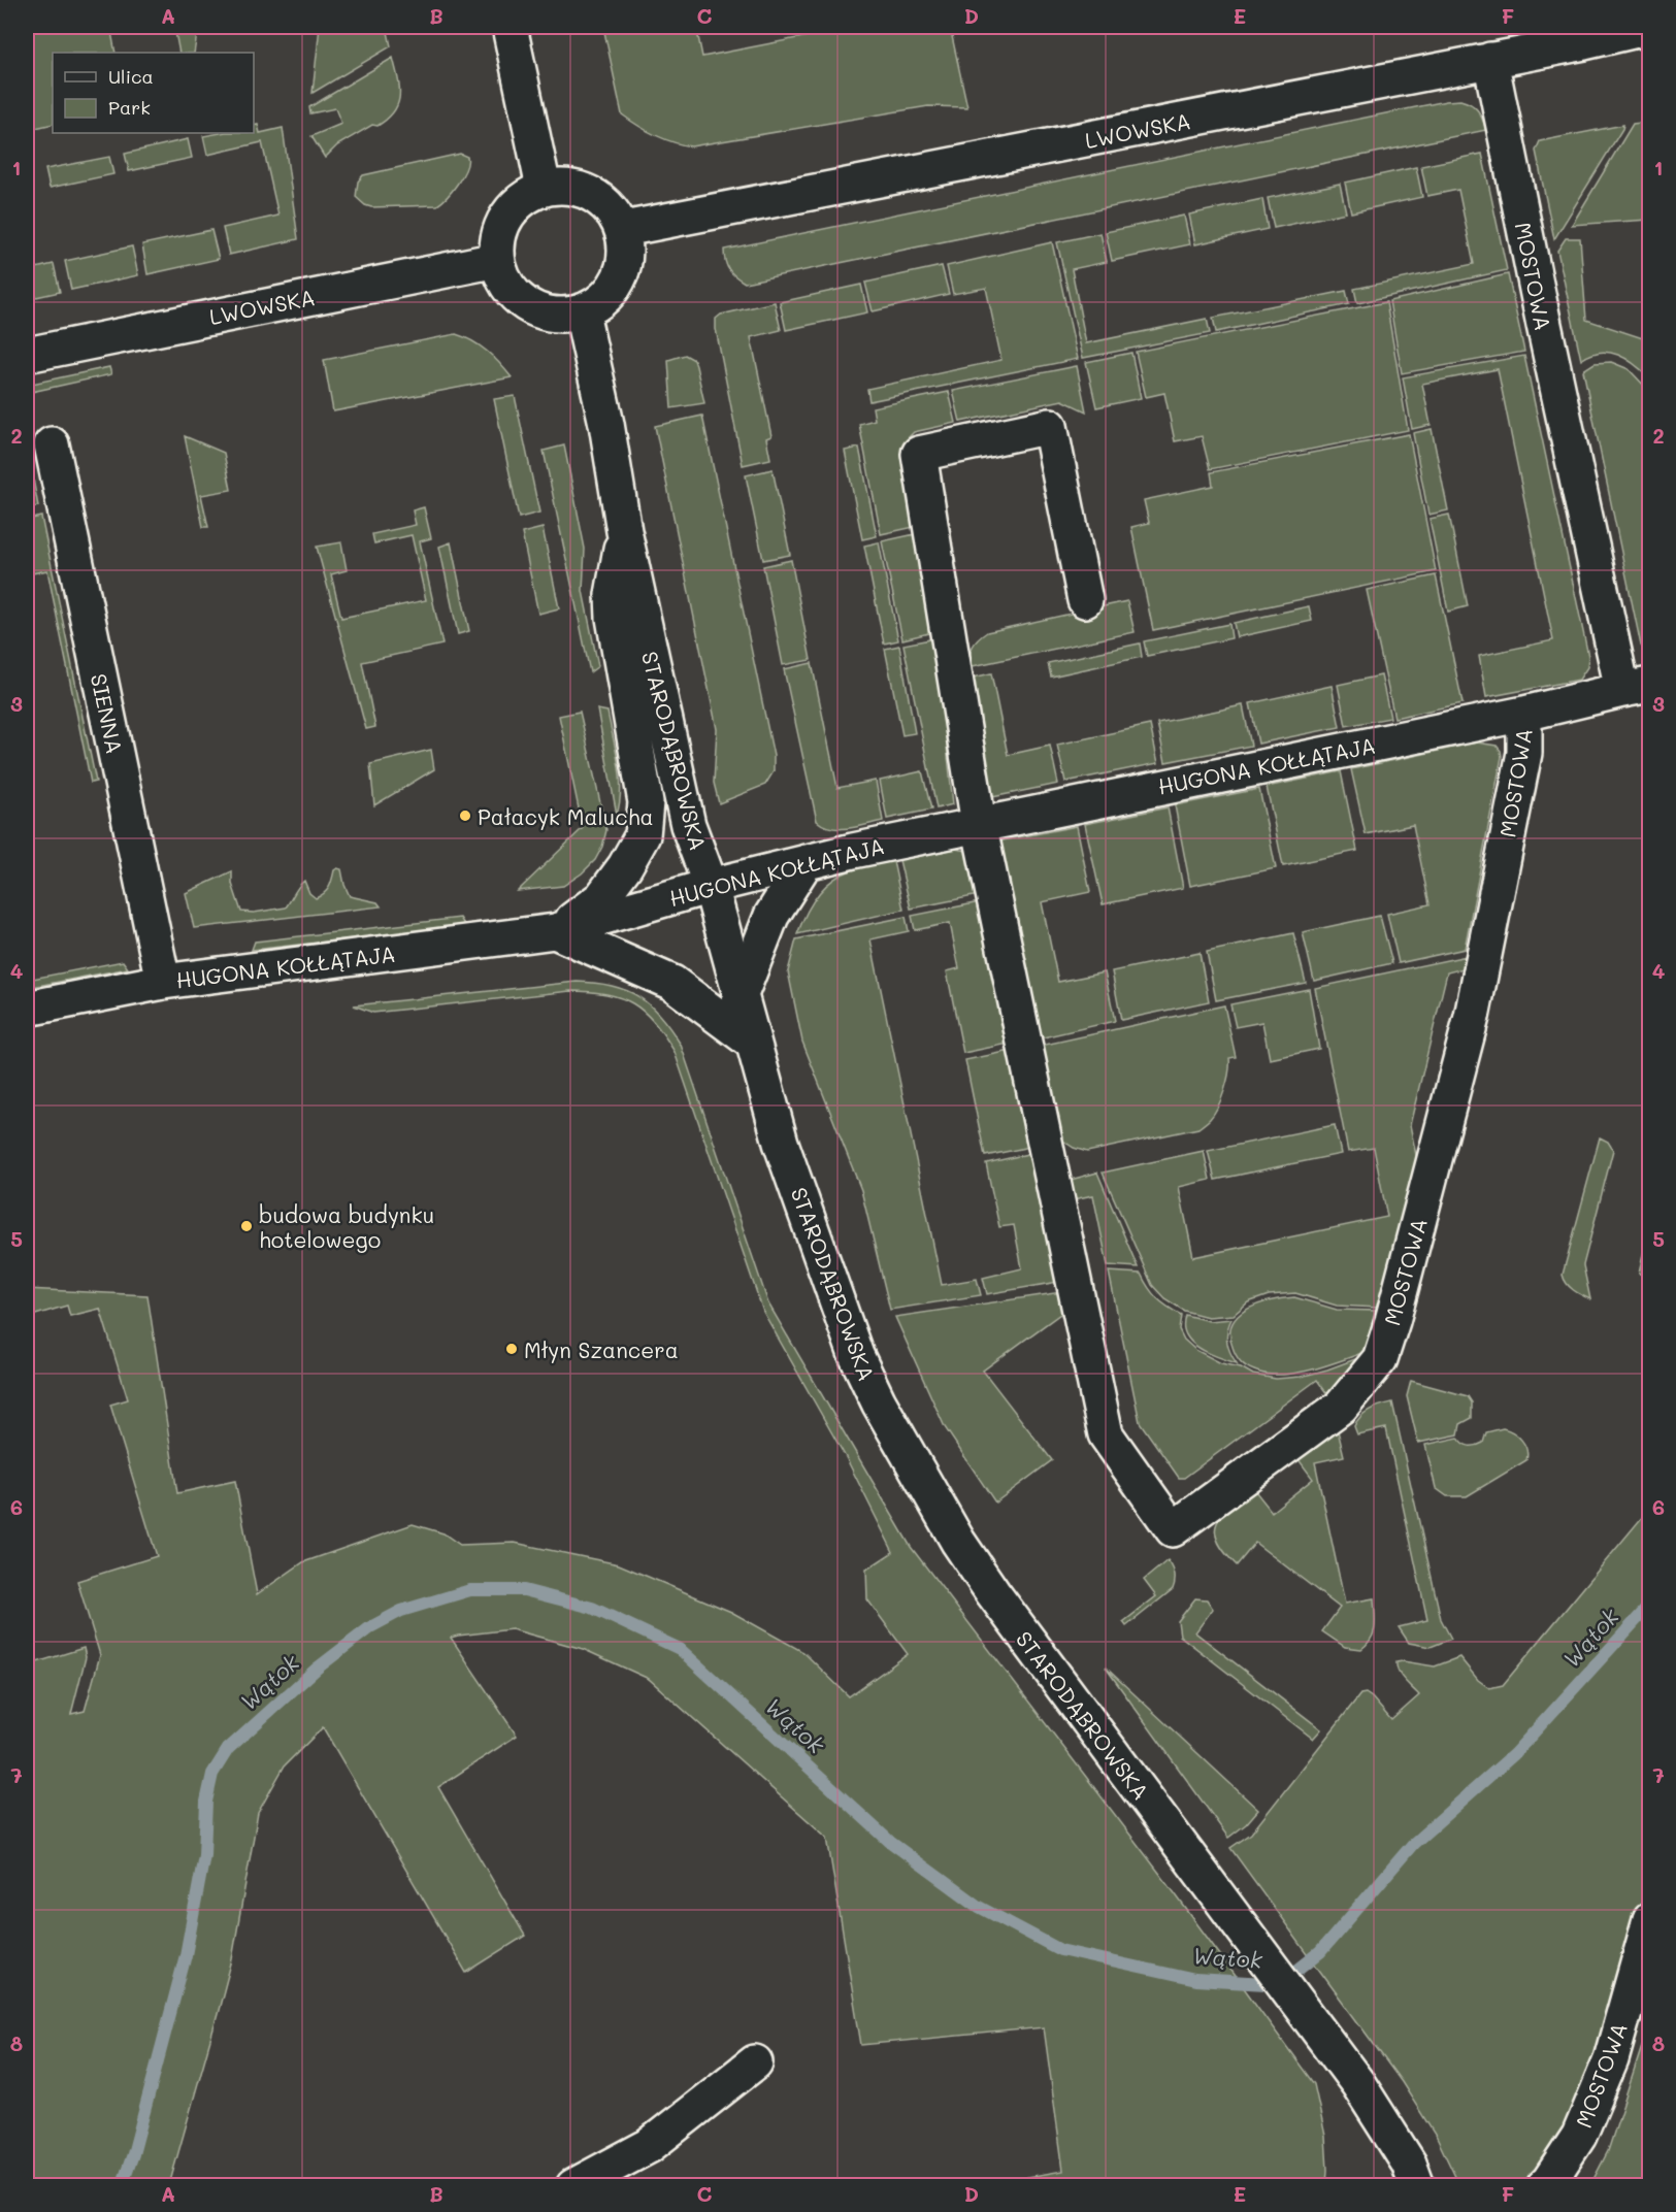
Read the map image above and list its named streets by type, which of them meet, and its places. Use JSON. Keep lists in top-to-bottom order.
{
  "streets": {
    "street": [
      "LWOWSKA",
      "MOSTOWA",
      "SIENNA",
      "STARODĄBROWSKA",
      "HUGONA KOŁŁĄTAJA"
    ]
  },
  "crossings": [
    ["LWOWSKA", "MOSTOWA"],
    ["LWOWSKA", "STARODĄBROWSKA"],
    ["MOSTOWA", "HUGONA KOŁŁĄTAJA"],
    ["SIENNA", "HUGONA KOŁŁĄTAJA"],
    ["STARODĄBROWSKA", "HUGONA KOŁŁĄTAJA"]
  ],
  "water": ["Wątok"],
  "places": ["Pałacyk Malucha", "budowa budynku hotelowego", "Młyn Szancera"],
  "legend": ["Ulica", "Park"],
  "grid": {
    "columns": [
      "A",
      "B",
      "C",
      "D",
      "E",
      "F"
    ],
    "rows": [
      "1",
      "2",
      "3",
      "4",
      "5",
      "6",
      "7",
      "8"
    ]
  }
}
